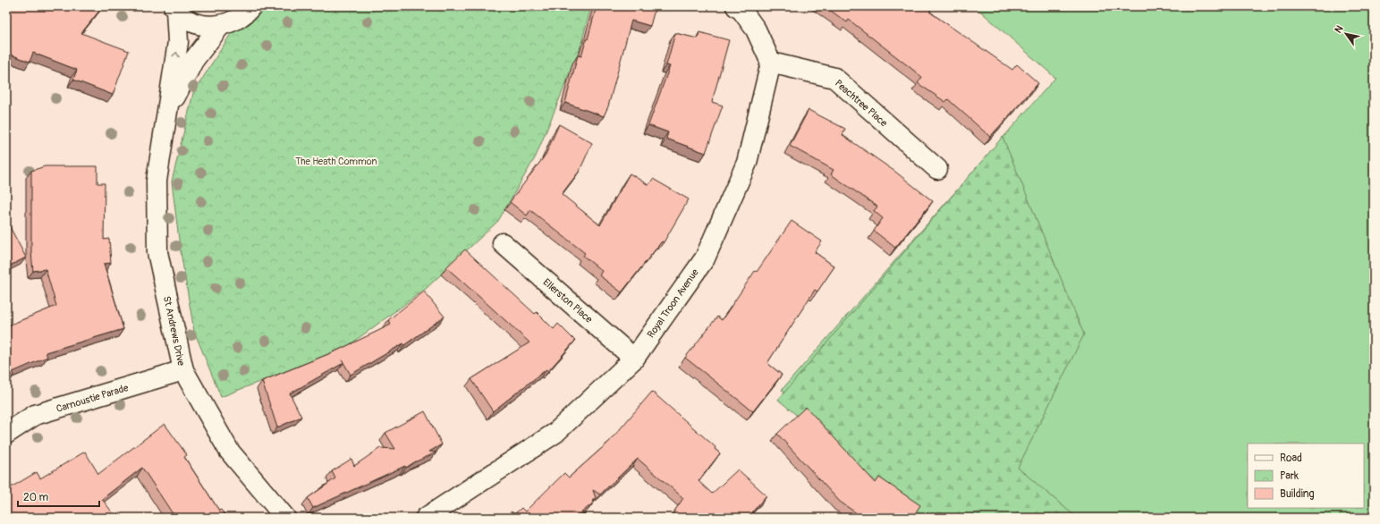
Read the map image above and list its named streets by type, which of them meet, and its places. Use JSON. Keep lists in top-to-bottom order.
{
  "streets": {
    "street": [
      "Peachtree Place",
      "Ellerston Place",
      "Royal Troon Avenue",
      "St Andrews Drive",
      "Carnoustie Parade"
    ]
  },
  "crossings": [
    ["Peachtree Place", "Royal Troon Avenue"],
    ["Ellerston Place", "Royal Troon Avenue"],
    ["St Andrews Drive", "Carnoustie Parade"]
  ],
  "parks": ["The Heath Common"],
  "legend": ["Road", "Park", "Building"],
  "scale_bar": "20 m",
  "north": "top left"
}
